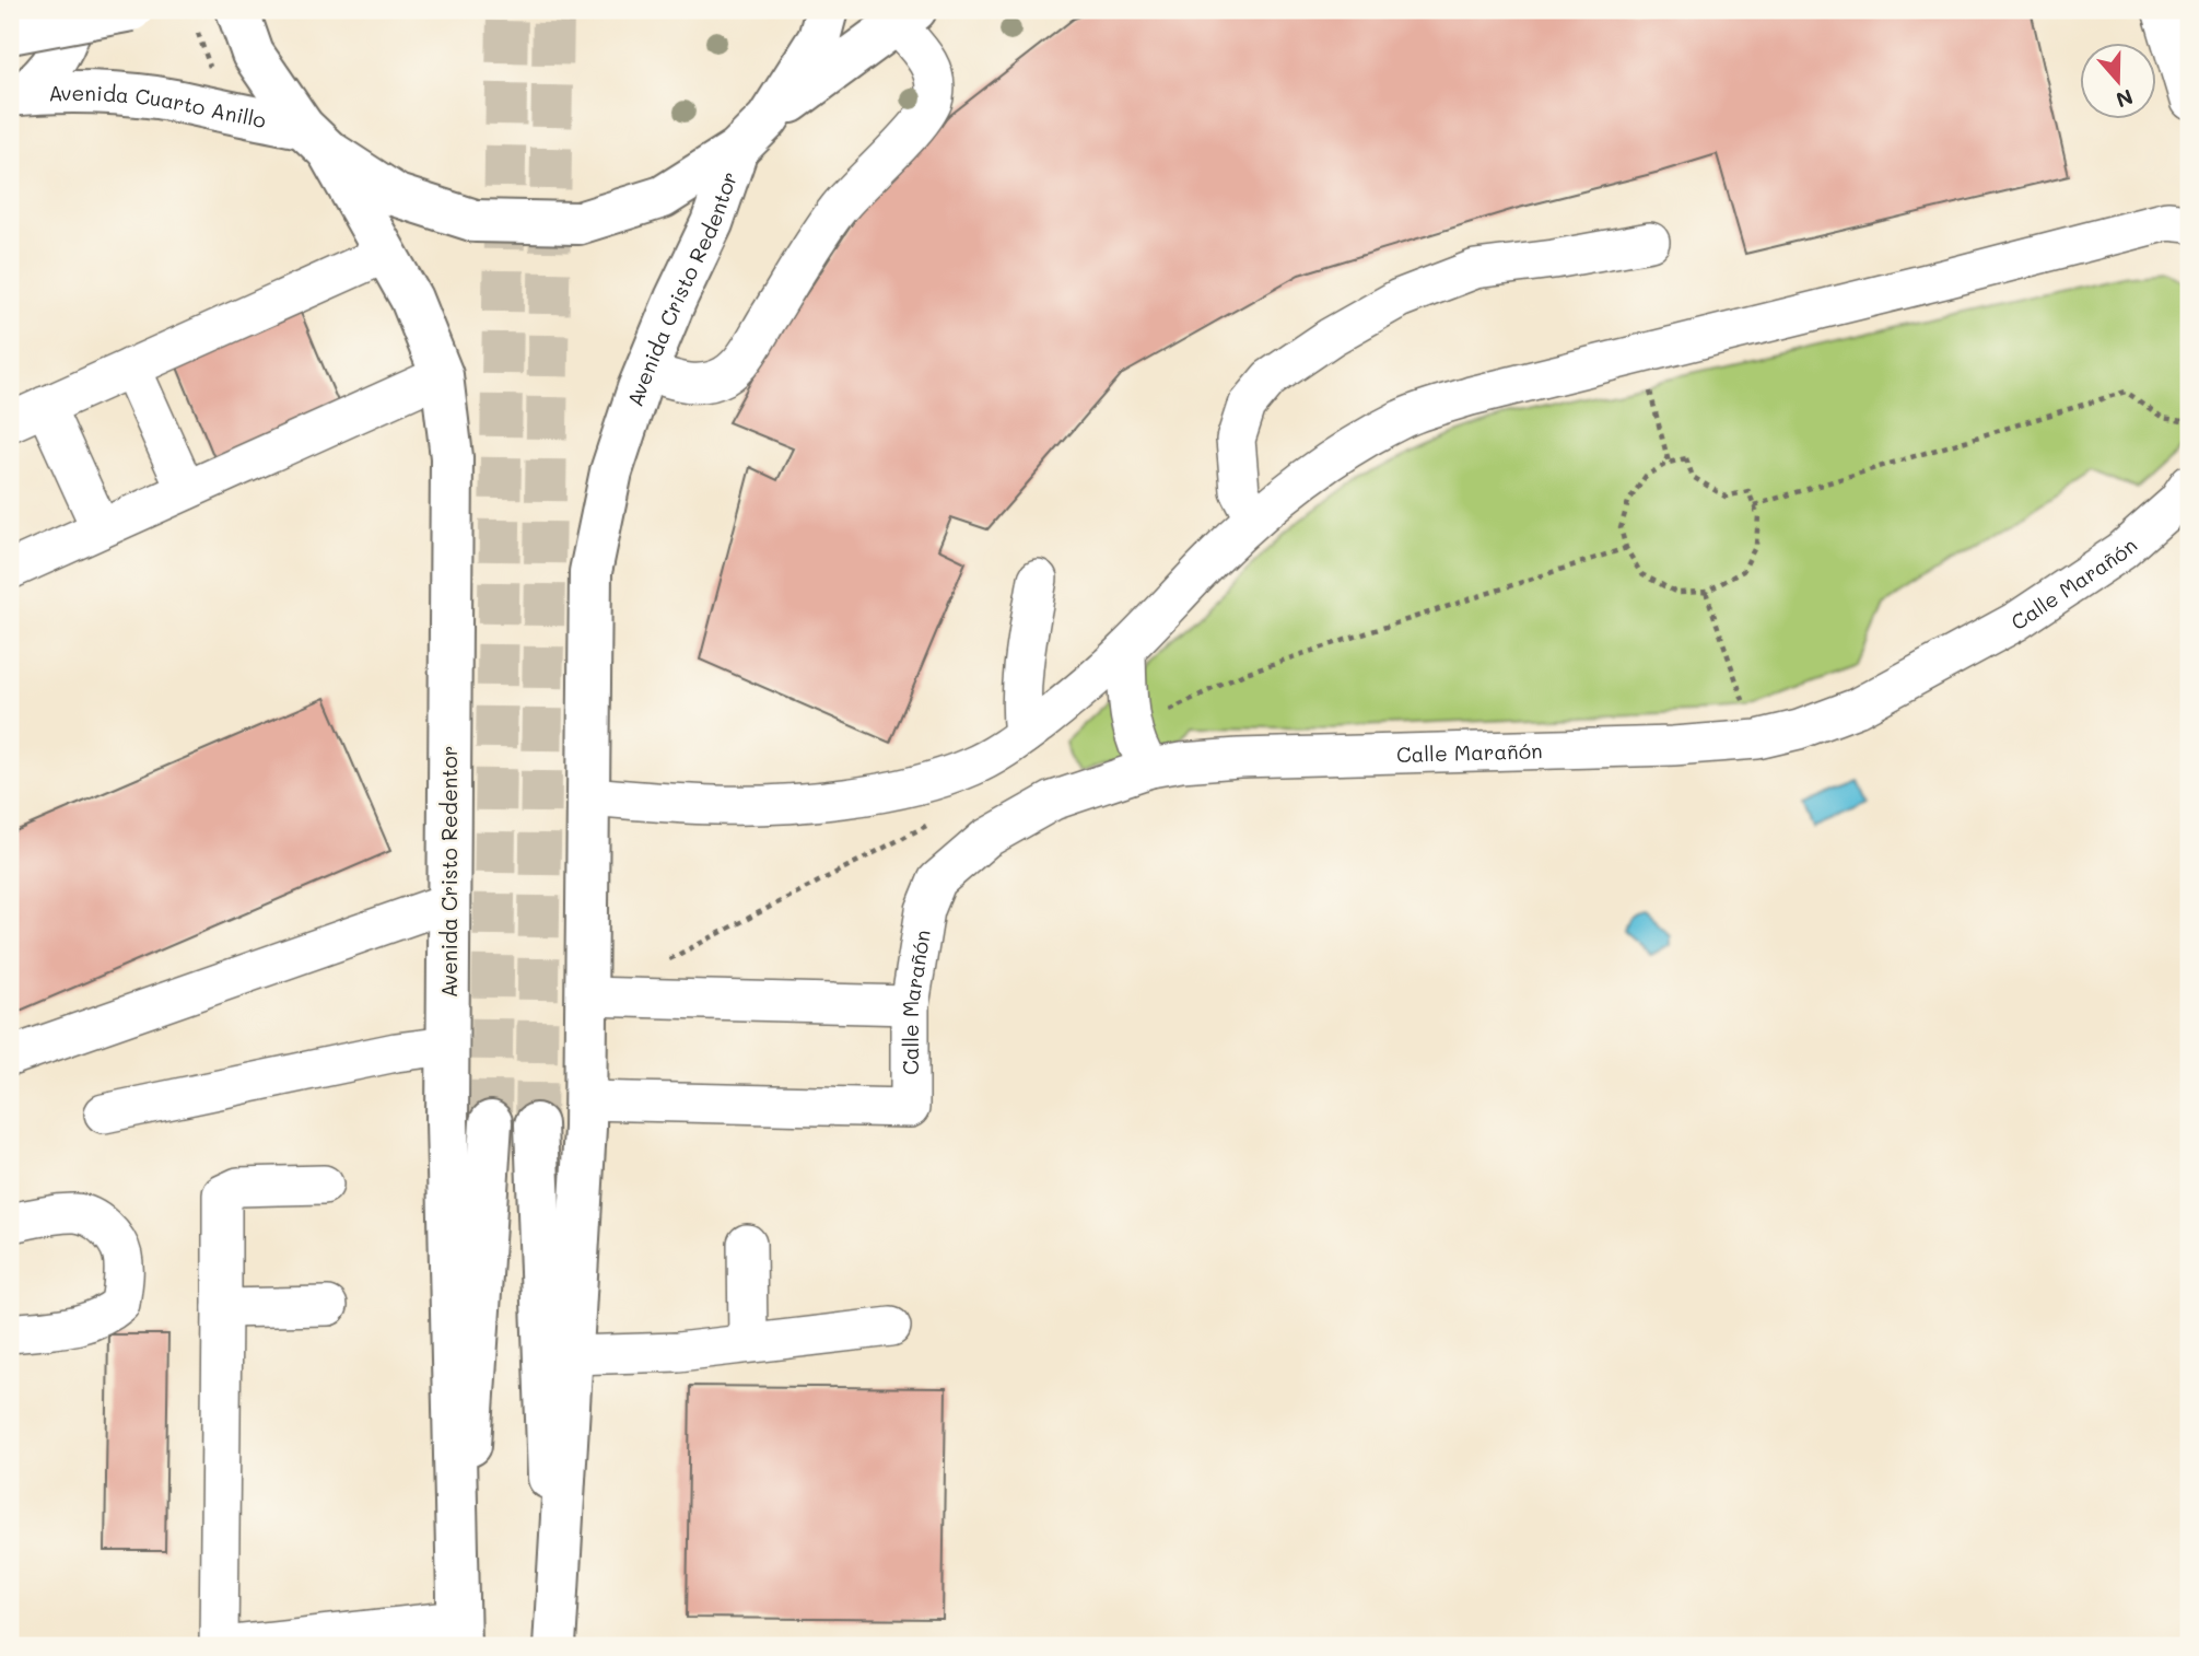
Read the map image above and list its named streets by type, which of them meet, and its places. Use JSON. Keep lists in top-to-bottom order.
{
  "streets": {
    "main road": ["Avenida Cuarto Anillo", "Avenida Cristo Redentor"],
    "street": ["Calle Marañón"]
  },
  "crossings": [
    ["Avenida Cuarto Anillo", "Avenida Cristo Redentor"],
    ["Avenida Cristo Redentor", "Calle Marañón"]
  ],
  "north": "bottom"
}
